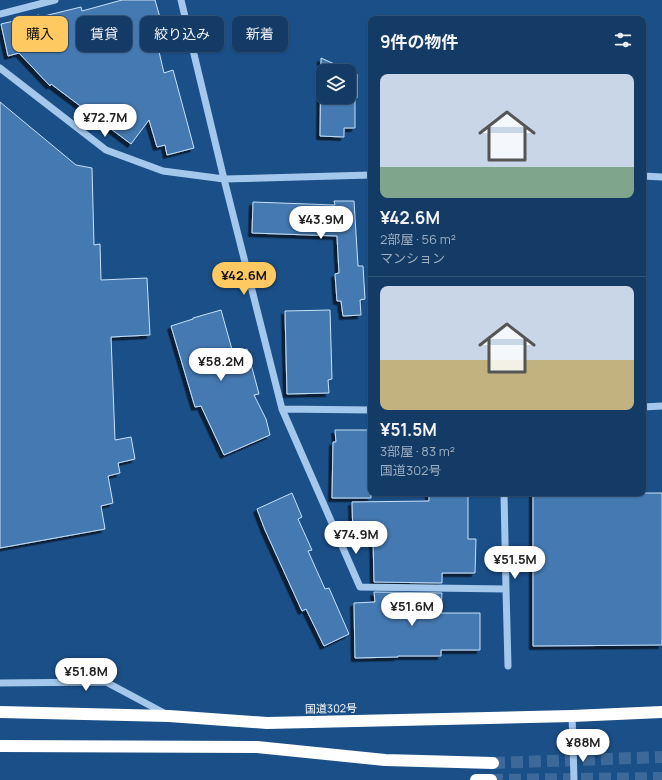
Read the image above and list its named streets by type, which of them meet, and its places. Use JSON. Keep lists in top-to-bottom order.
{
  "streets": {
    "highway": ["国道302号"]
  },
  "page": {
    "chip": [
      "購入",
      "賃貸",
      "絞り込み",
      "新着"
    ],
    "heading": "9件の物件",
    "list": [
      {
        "name": "¥42.6M",
        "note": "2部屋 · 56 m² · マンション"
      },
      {
        "name": "¥51.5M",
        "note": "3部屋 · 83 m² · 国道302号"
      }
    ],
    "price": [
      "¥72.7M",
      "¥43.9M",
      "¥42.6M",
      "¥58.2M",
      "¥74.9M",
      "¥51.5M",
      "¥51.6M",
      "¥51.8M",
      "¥88M"
    ]
  }
}
